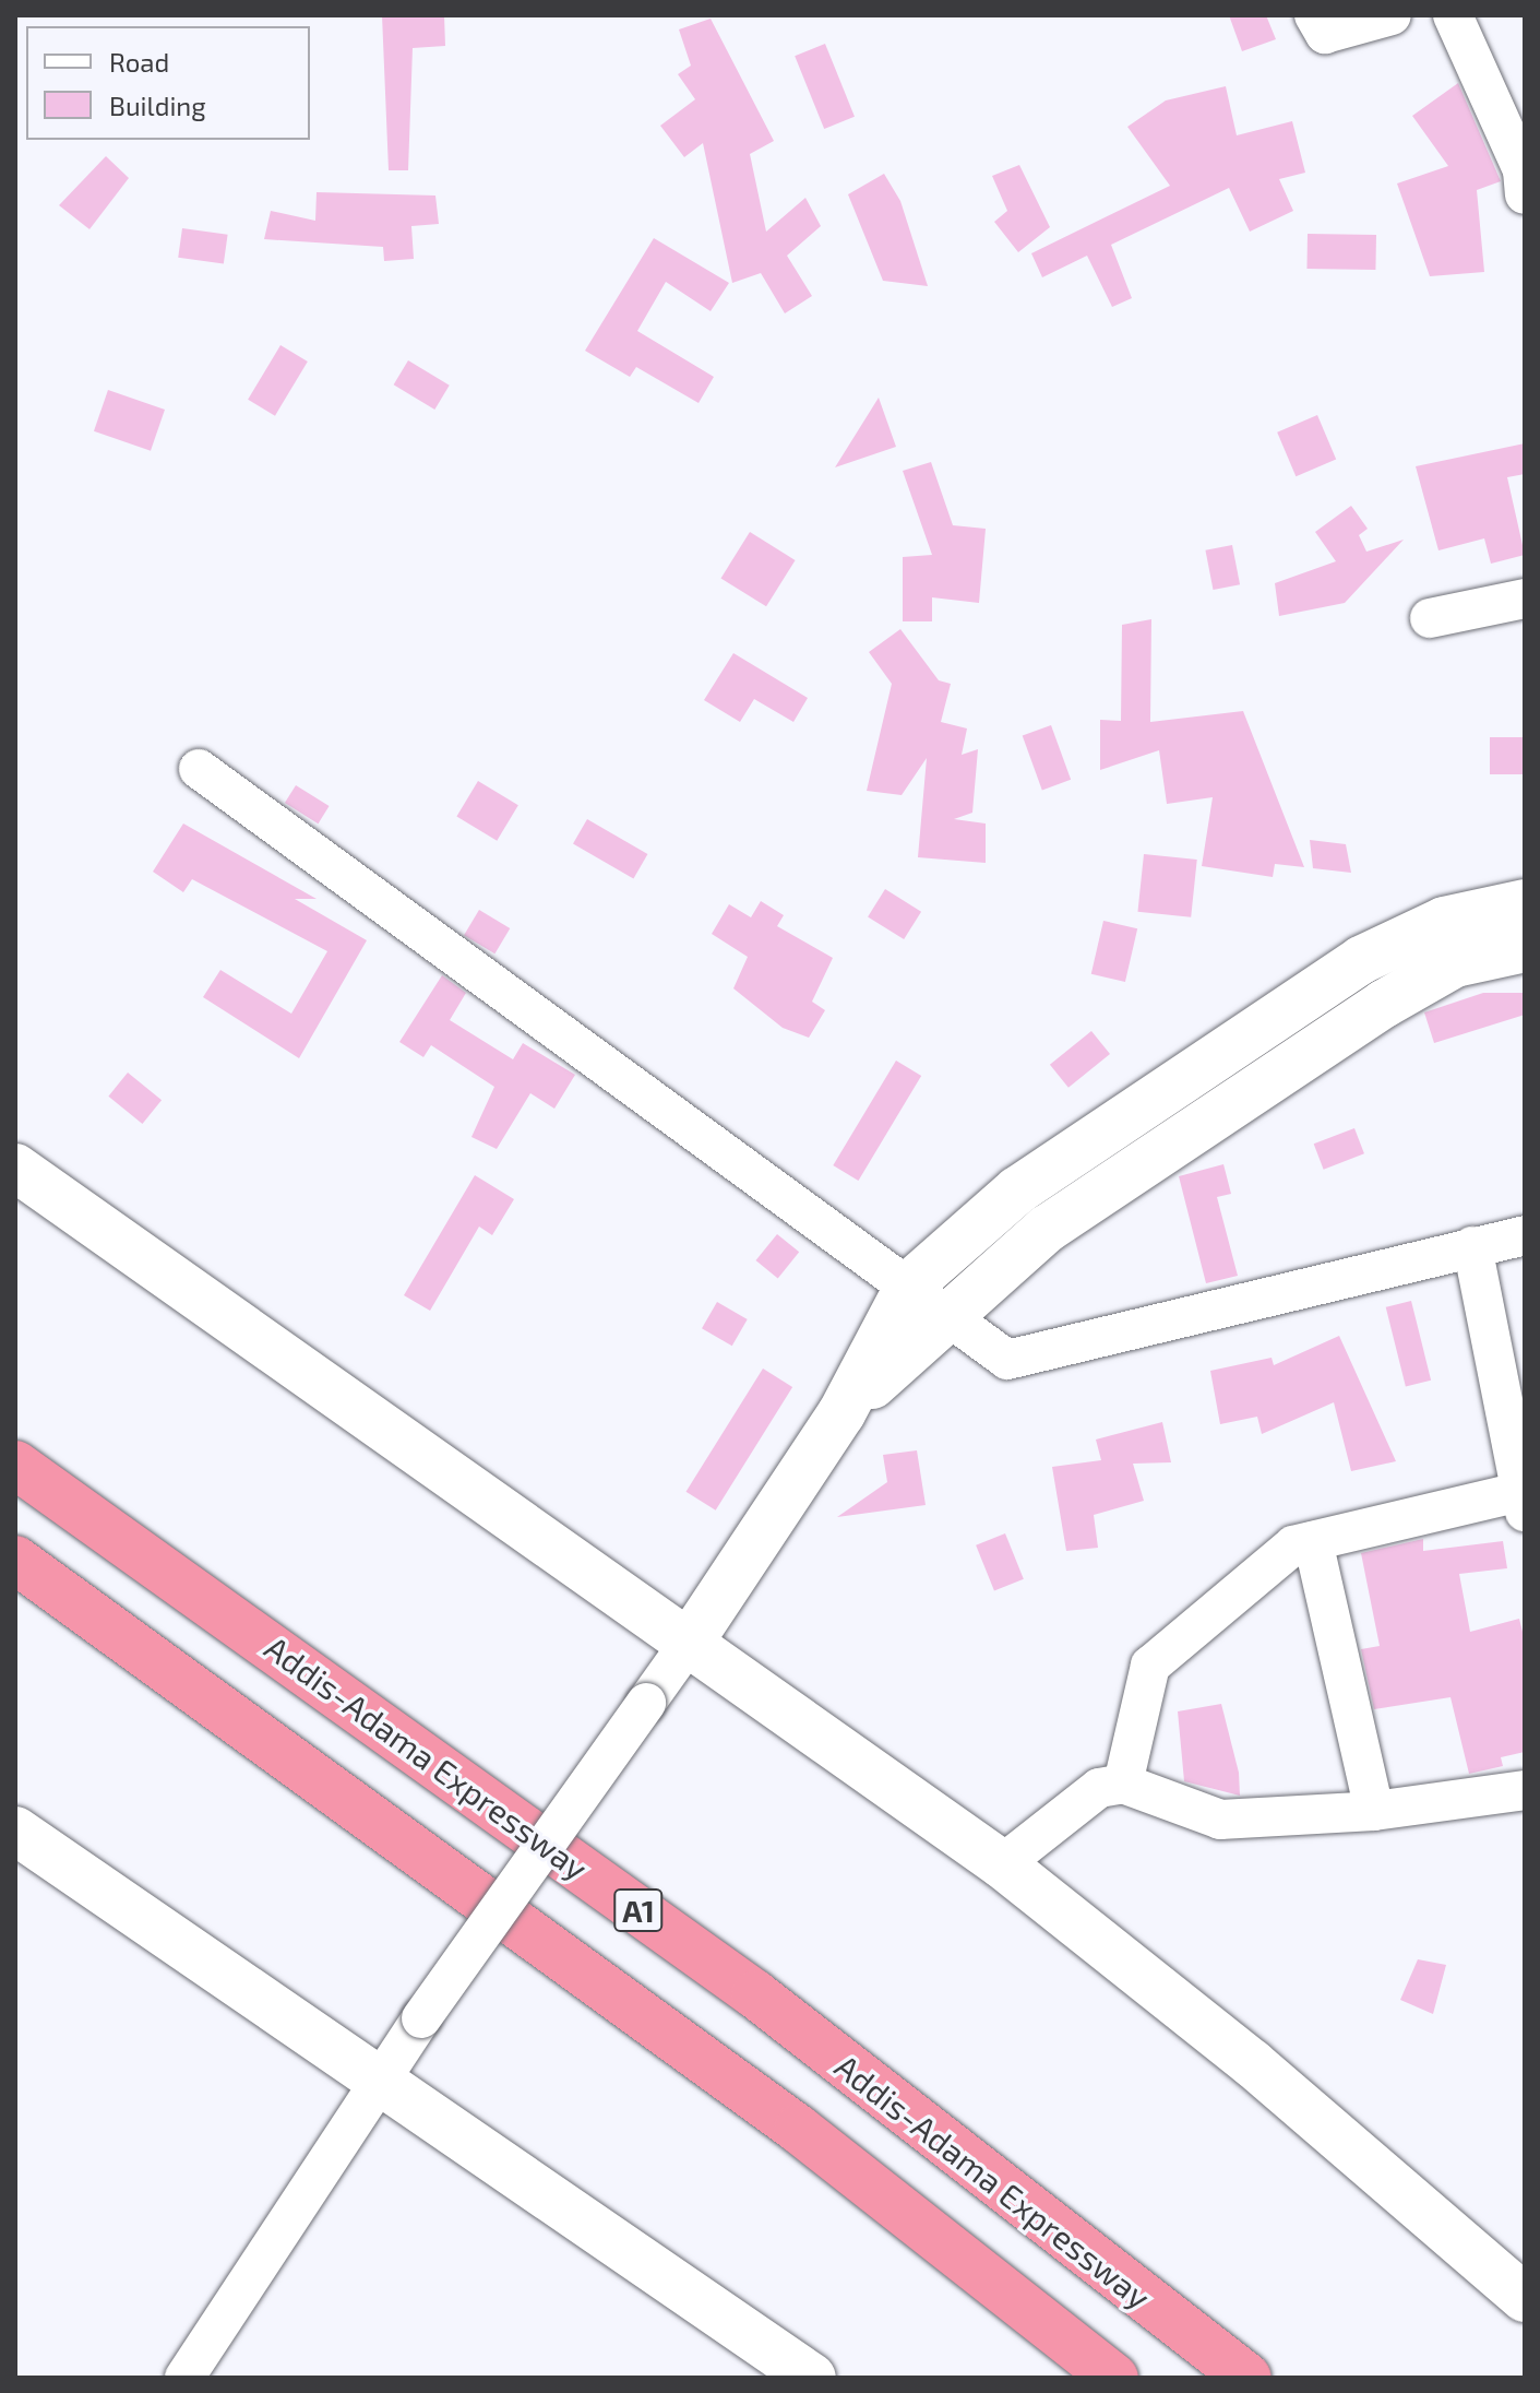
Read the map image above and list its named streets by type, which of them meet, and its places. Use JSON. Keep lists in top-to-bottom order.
{
  "streets": {
    "highway": ["Addis-Adama Expressway", "A1"]
  },
  "legend": ["Road", "Building"]
}
